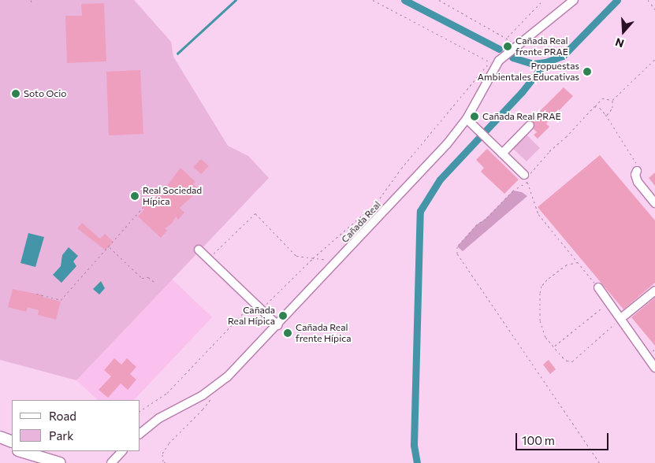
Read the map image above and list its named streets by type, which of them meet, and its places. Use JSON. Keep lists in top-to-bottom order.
{
  "streets": {
    "street": ["Cañada Real"]
  },
  "places": [
    "Cañada Real frente PRAE",
    "Propuestas Ambientales Educativas",
    "Soto Ocio",
    "Cañada Real PRAE",
    "Real Sociedad Hípica",
    "Cañada Real Hípica",
    "Cañada Real frente Hípica"
  ],
  "legend": ["Road", "Park"],
  "scale_bar": "100 m",
  "north": "bottom"
}
